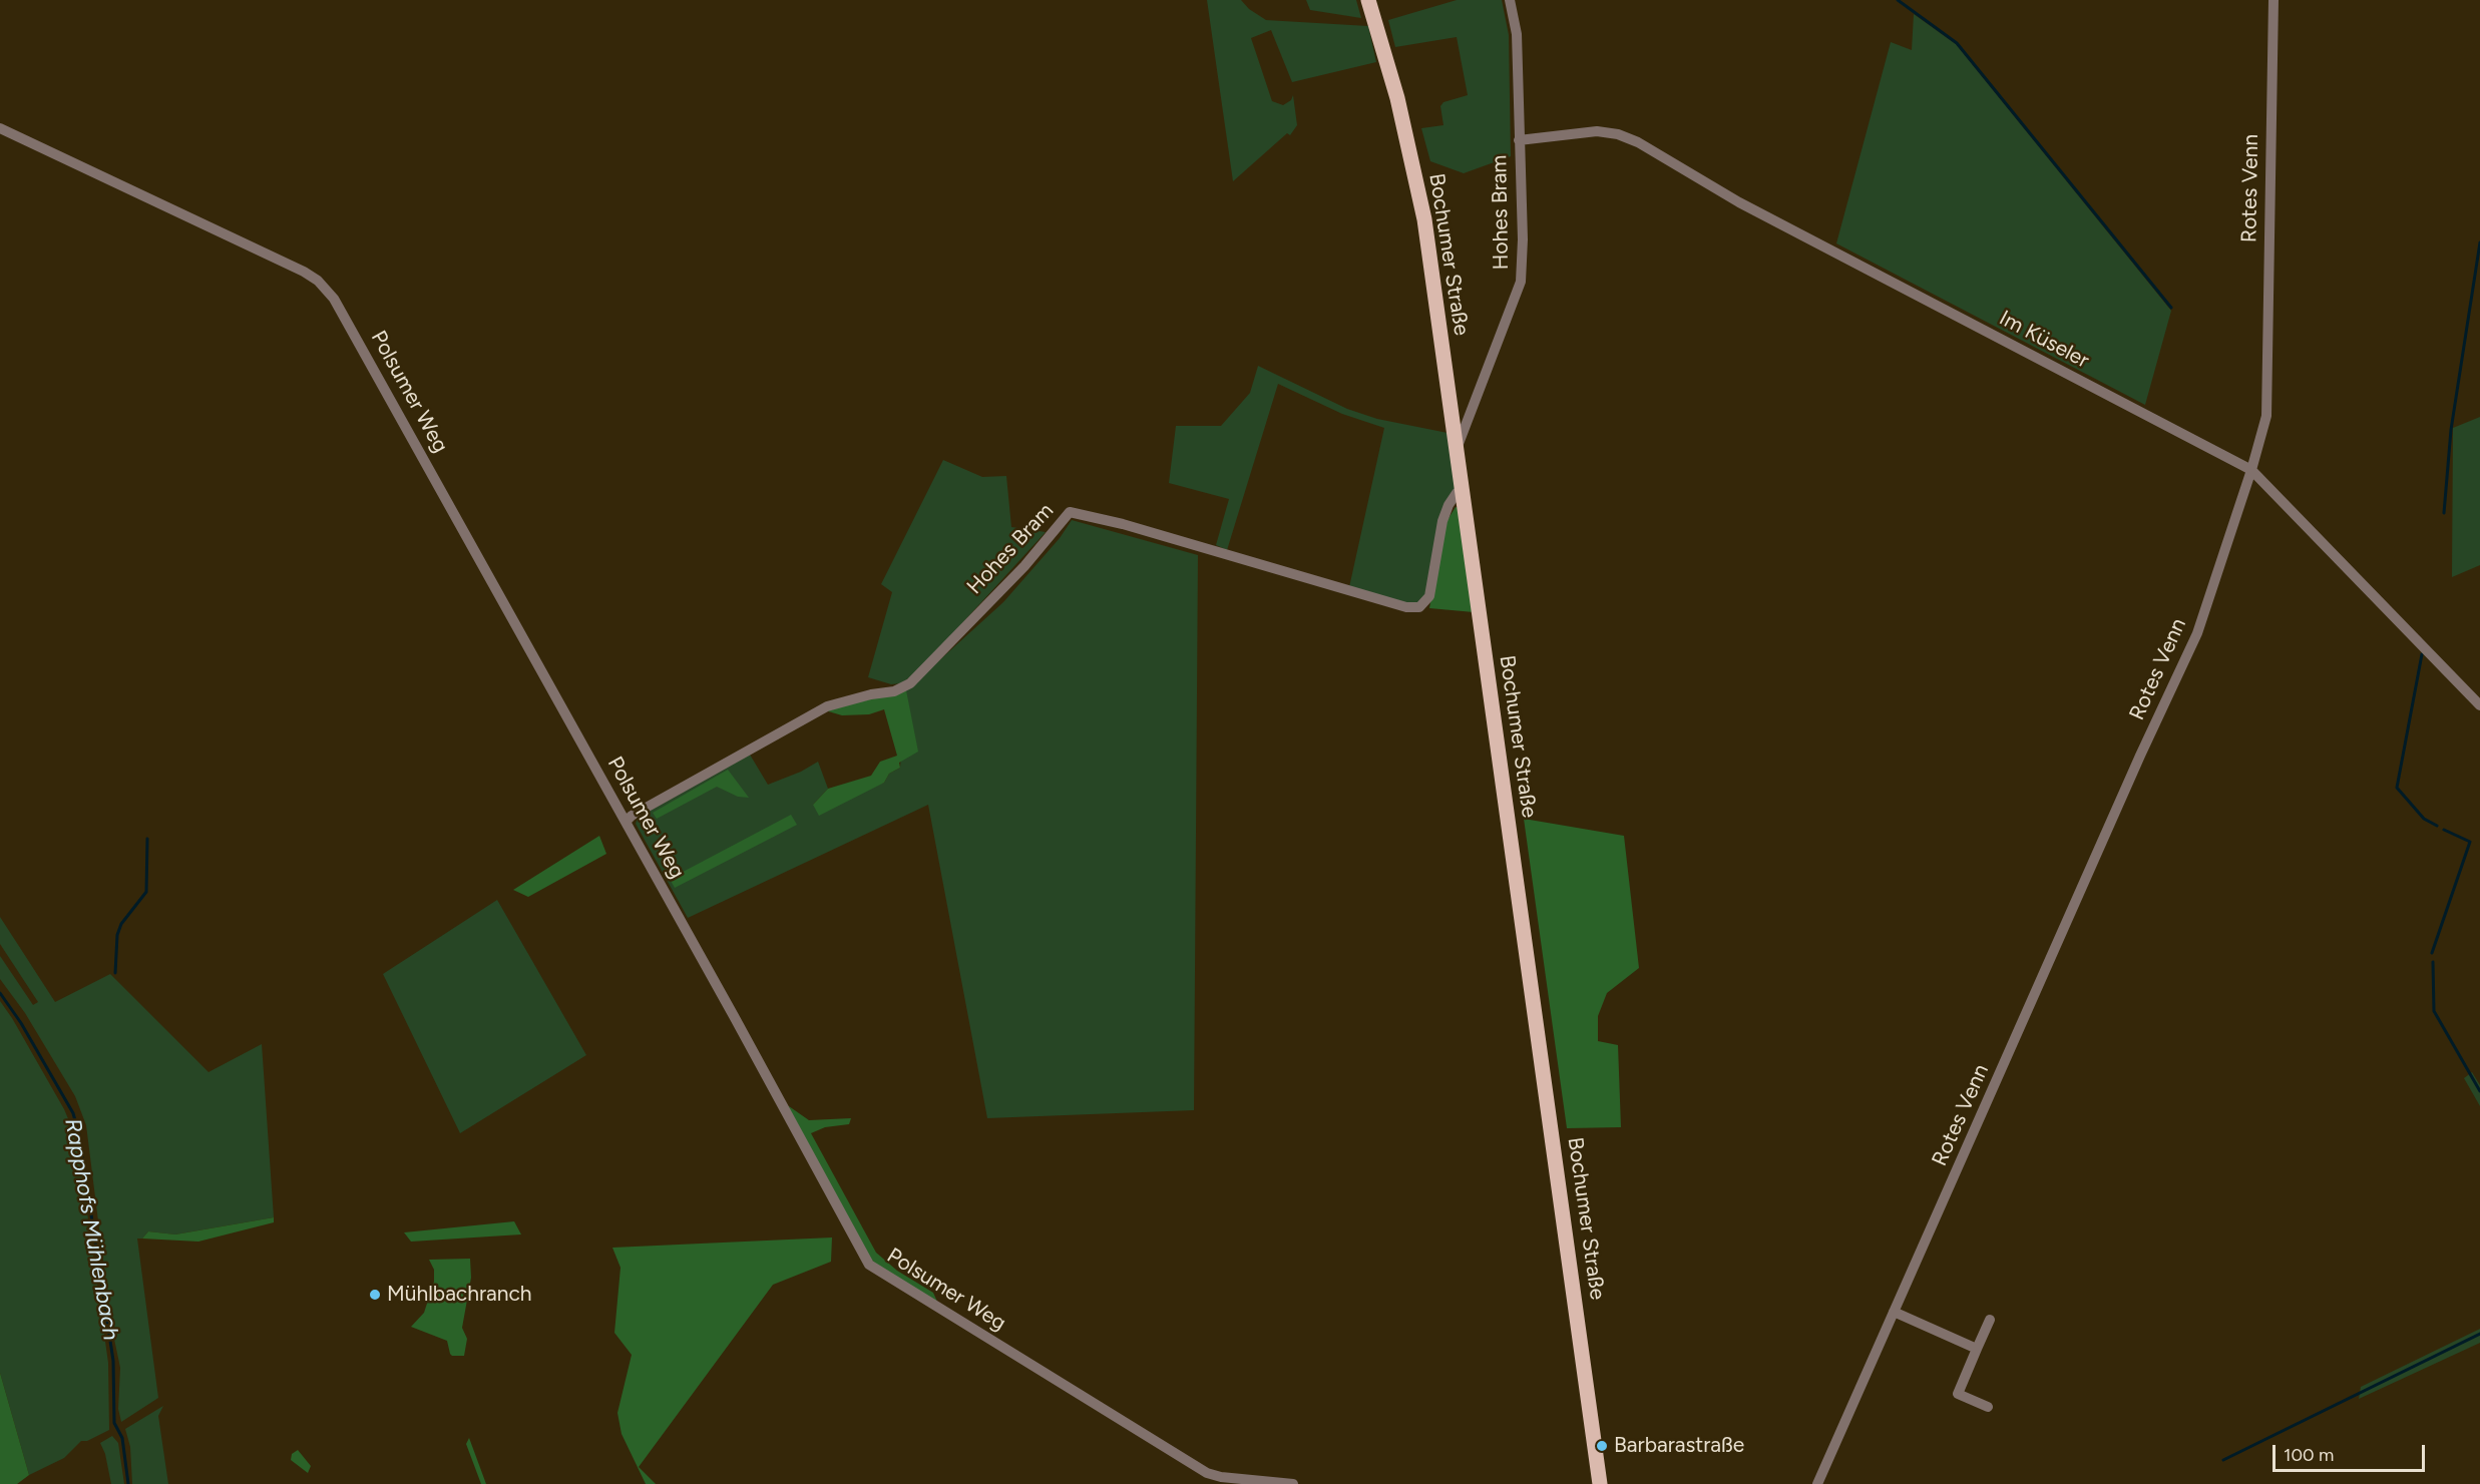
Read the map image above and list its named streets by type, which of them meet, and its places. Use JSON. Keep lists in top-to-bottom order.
{
  "streets": {
    "main road": ["Bochumer Straße"],
    "street": [
      "Rotes Venn",
      "Hohes Bram",
      "Im Küseler",
      "Polsumer Weg"
    ]
  },
  "crossings": [
    ["Rotes Venn", "Im Küseler"],
    ["Hohes Bram", "Bochumer Straße"],
    ["Hohes Bram", "Im Küseler"],
    ["Hohes Bram", "Polsumer Weg"]
  ],
  "water": ["Rapphofs Mühlenbach"],
  "places": ["Mühlbachranch", "Barbarastraße"],
  "scale_bar": "100 m"
}
